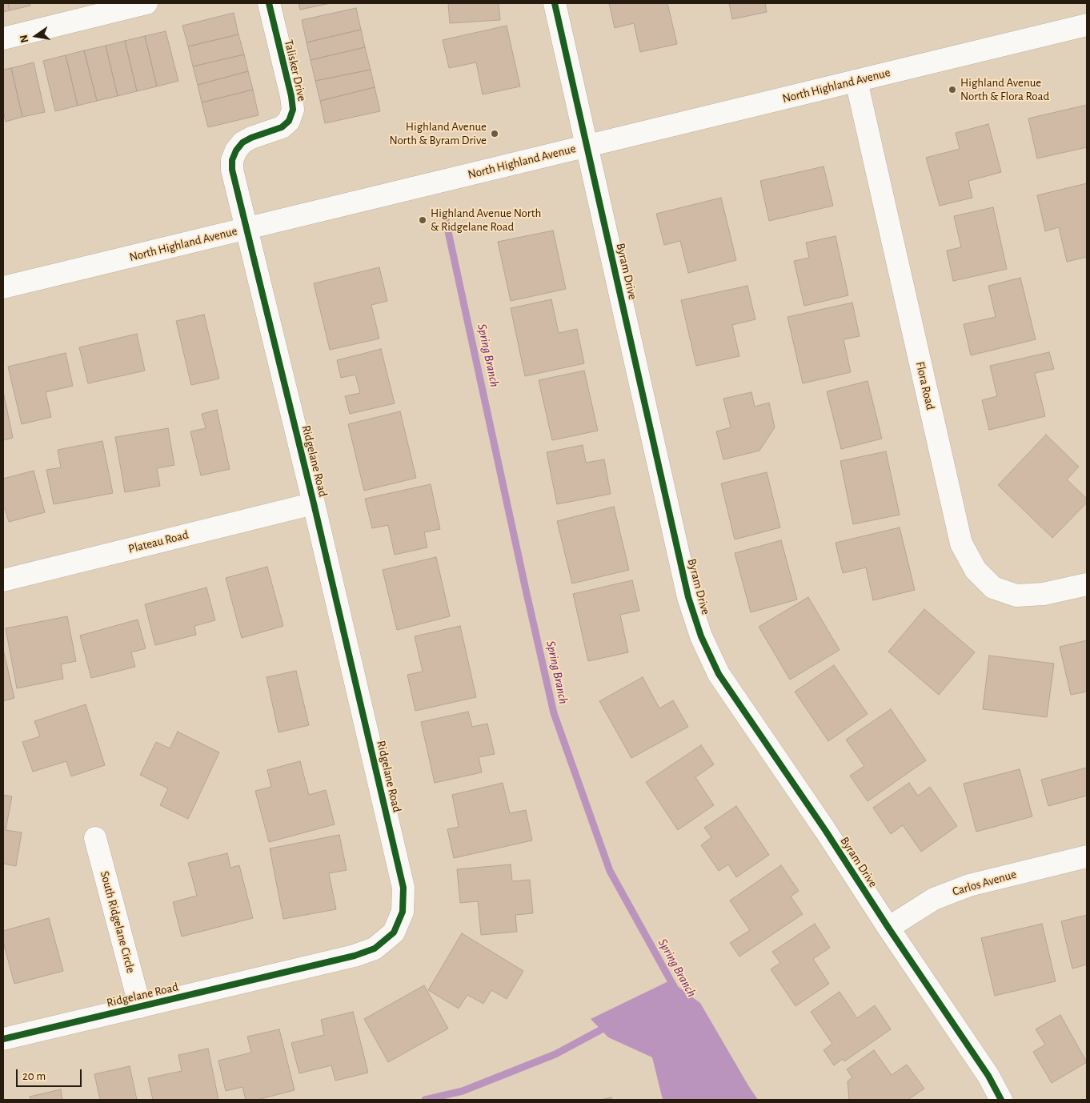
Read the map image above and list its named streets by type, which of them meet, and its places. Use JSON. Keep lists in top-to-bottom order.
{
  "streets": {
    "street": [
      "Talisker Drive",
      "North Highland Avenue",
      "Byram Drive",
      "Flora Road",
      "Ridgelane Road",
      "Plateau Road",
      "Carlos Avenue",
      "South Ridgelane Circle"
    ]
  },
  "crossings": [
    ["Talisker Drive", "North Highland Avenue"],
    ["Talisker Drive", "Ridgelane Road"],
    ["North Highland Avenue", "Byram Drive"],
    ["North Highland Avenue", "Flora Road"],
    ["North Highland Avenue", "Ridgelane Road"],
    ["Byram Drive", "Carlos Avenue"],
    ["Ridgelane Road", "Plateau Road"],
    ["Ridgelane Road", "South Ridgelane Circle"]
  ],
  "water": ["Spring Branch"],
  "places": ["Highland Avenue North & Flora Road", "Highland Avenue North & Byram Drive", "Highland Avenue North & Ridgelane Road"],
  "scale_bar": "20 m",
  "north": "left"
}
